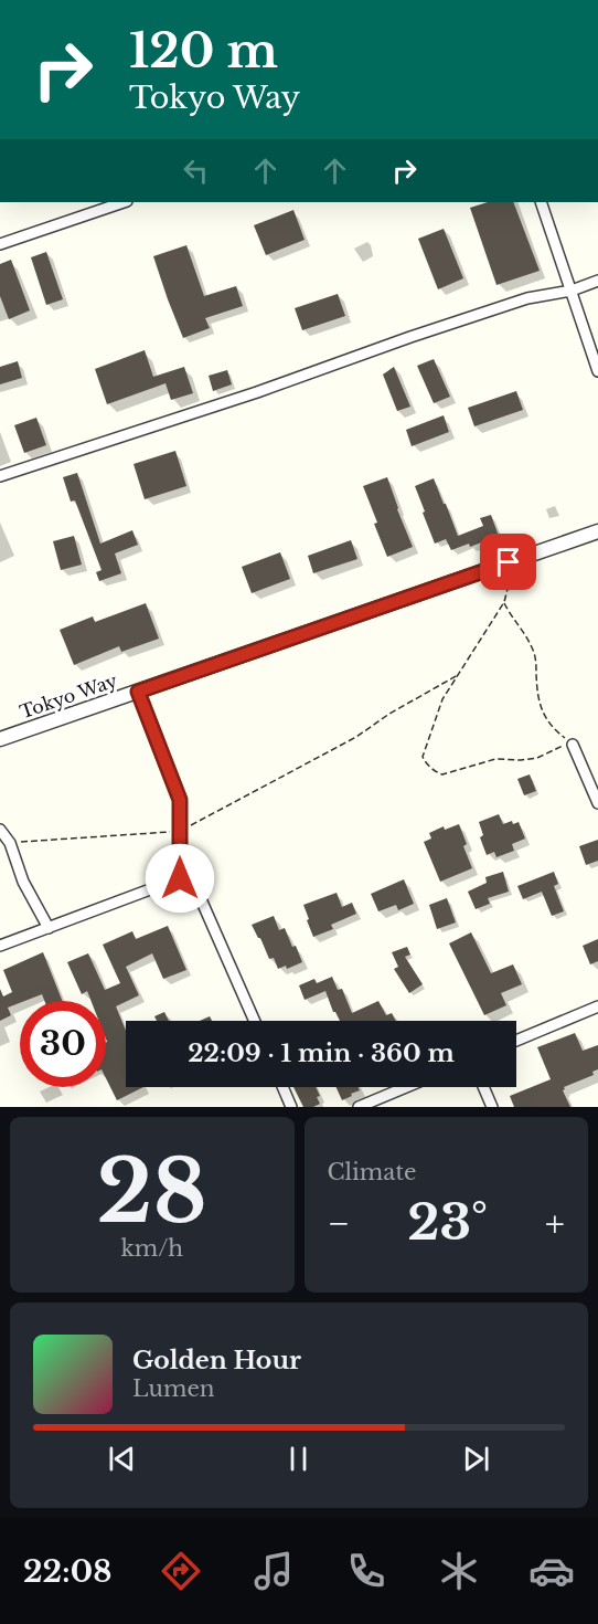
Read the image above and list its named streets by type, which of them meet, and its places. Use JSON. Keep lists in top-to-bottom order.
{
  "streets": {
    "street": ["Tokyo Way"]
  },
  "page": {
    "turn": ["120 m", "Tokyo Way"],
    "limit": "30",
    "trip": "22:09 · 1 min · 360 m",
    "tile": [
      ["28", "km/h"],
      "Climate"
    ],
    "heat": ["−", "23°", "+"],
    "song": ["Golden Hour", "Lumen"],
    "tabs": "22:08"
  }
}
